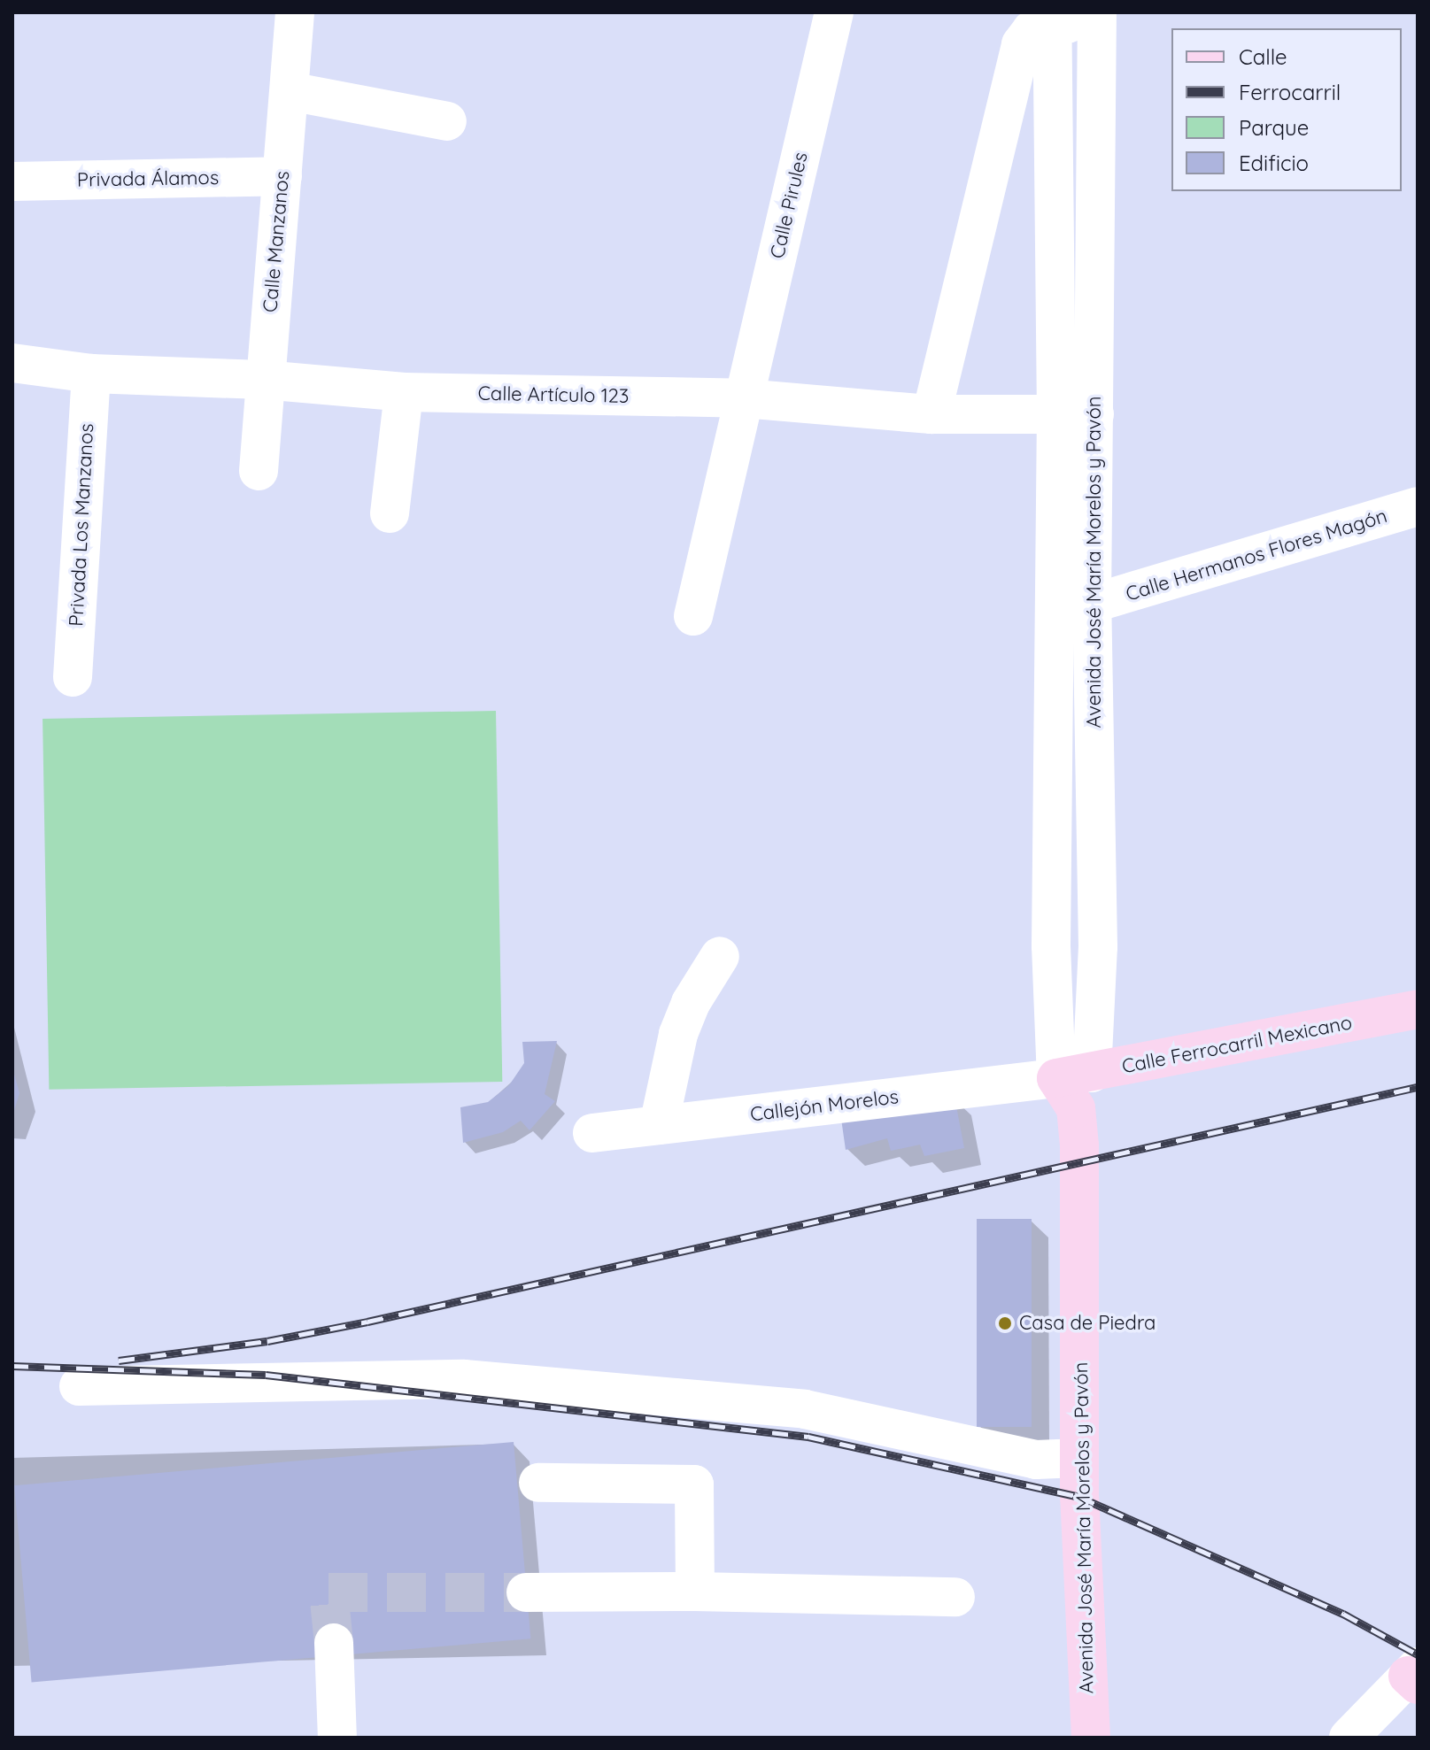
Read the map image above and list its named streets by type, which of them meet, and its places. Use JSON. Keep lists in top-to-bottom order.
{
  "streets": {
    "main road": ["Avenida José María Morelos y Pavón", "Calle Ferrocarril Mexicano"],
    "street": [
      "Privada Álamos",
      "Calle Pirules",
      "Calle Manzanos",
      "Calle Artículo 123",
      "Privada Los Manzanos",
      "Calle Hermanos Flores Magón",
      "Callejón Morelos"
    ]
  },
  "crossings": [
    ["Privada Álamos", "Calle Manzanos"],
    ["Calle Pirules", "Calle Artículo 123"],
    ["Calle Manzanos", "Calle Artículo 123"],
    ["Calle Artículo 123", "Privada Los Manzanos"],
    ["Calle Artículo 123", "Avenida José María Morelos y Pavón"],
    ["Calle Hermanos Flores Magón", "Avenida José María Morelos y Pavón"],
    ["Avenida José María Morelos y Pavón", "Calle Ferrocarril Mexicano"],
    ["Avenida José María Morelos y Pavón", "Callejón Morelos"],
    ["Calle Ferrocarril Mexicano", "Callejón Morelos"]
  ],
  "places": ["Casa de Piedra"],
  "legend": [
    "Calle",
    "Ferrocarril",
    "Parque",
    "Edificio"
  ]
}
